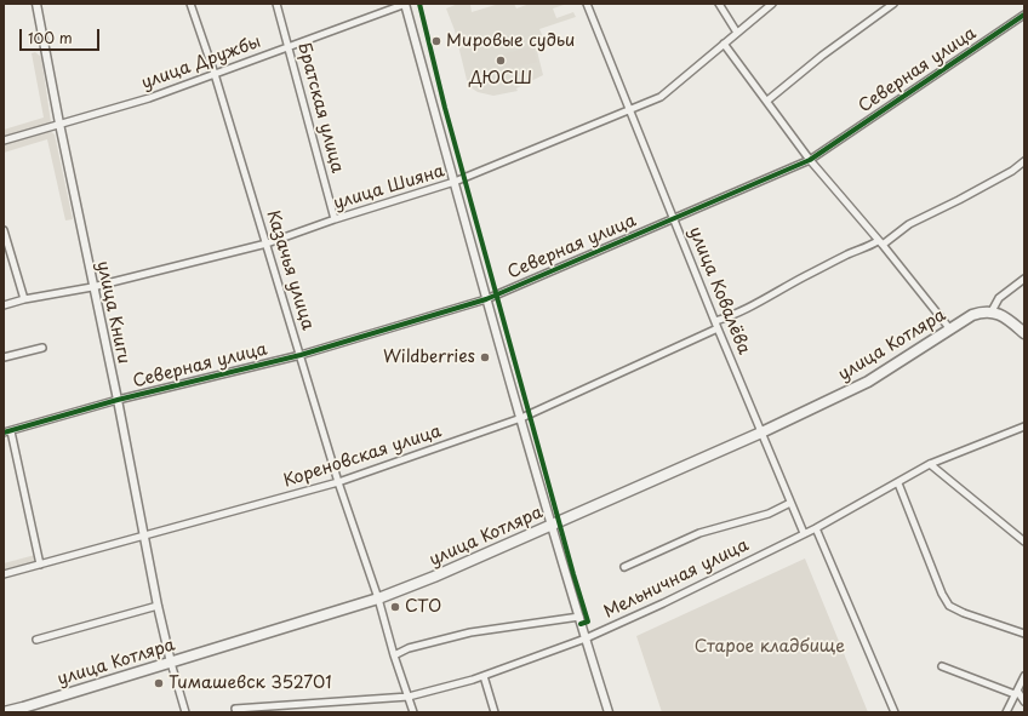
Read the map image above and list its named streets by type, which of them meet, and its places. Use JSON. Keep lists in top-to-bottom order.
{
  "streets": {
    "main road": ["улица Котляра"],
    "street": [
      "улица Дружбы",
      "Северная улица",
      "Братская улица",
      "улица Шияна",
      "Казачья улица",
      "улица Ковалёва",
      "улица Книги",
      "Кореновская улица",
      "Мельничная улица"
    ]
  },
  "crossings": [
    ["улица Дружбы", "Братская улица"],
    ["улица Дружбы", "Казачья улица"],
    ["улица Дружбы", "улица Книги"],
    ["Северная улица", "Казачья улица"],
    ["Северная улица", "улица Ковалёва"],
    ["Северная улица", "улица Книги"],
    ["Братская улица", "улица Шияна"],
    ["улица Шияна", "Казачья улица"],
    ["улица Шияна", "улица Ковалёва"],
    ["улица Шияна", "улица Книги"],
    ["Казачья улица", "улица Котляра"],
    ["Казачья улица", "Кореновская улица"],
    ["Казачья улица", "Мельничная улица"],
    ["улица Ковалёва", "улица Котляра"],
    ["улица Ковалёва", "Кореновская улица"],
    ["улица Ковалёва", "Мельничная улица"],
    ["улица Книги", "улица Котляра"],
    ["улица Книги", "Кореновская улица"]
  ],
  "parks": ["Старое кладбище"],
  "places": [
    "Мировые судьи",
    "ДЮСШ",
    "Wildberries",
    "СТО",
    "Тимашевск 352701"
  ],
  "scale_bar": "100 m"
}
